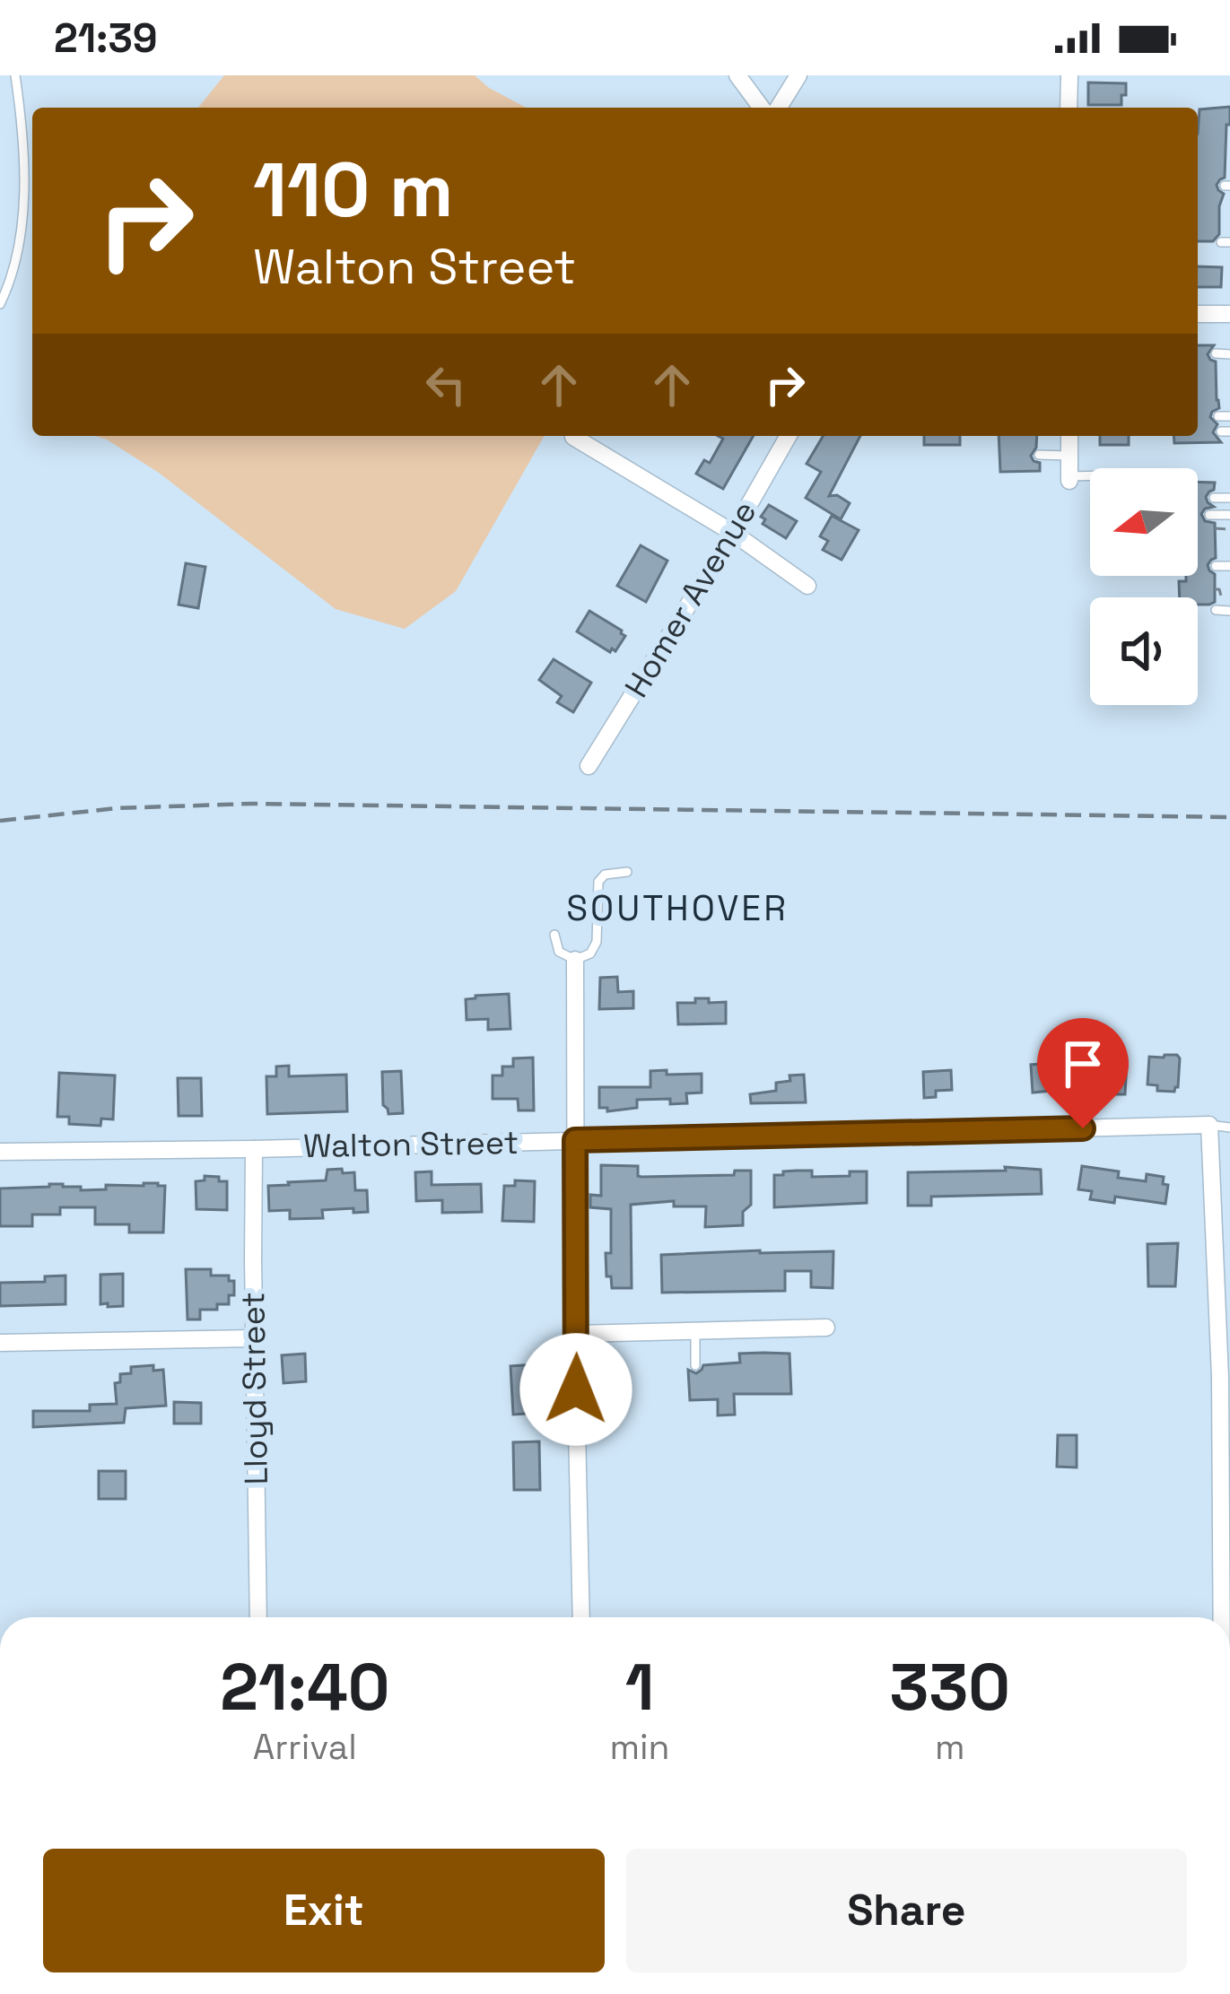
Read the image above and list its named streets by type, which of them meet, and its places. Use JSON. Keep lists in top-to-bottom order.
{
  "streets": {
    "street": ["Homer Avenue", "Walton Street", "Lloyd Street"]
  },
  "crossings": [
    ["Walton Street", "Lloyd Street"]
  ],
  "districts": ["SOUTHOVER"],
  "north": "left",
  "page": {
    "status": "21:39",
    "turn": ["110 m", "Walton Street"],
    "eta": [
      "21:40",
      "Arrival",
      "1",
      "min",
      "330",
      "m"
    ],
    "buttons": ["Exit", "Share"]
  }
}
